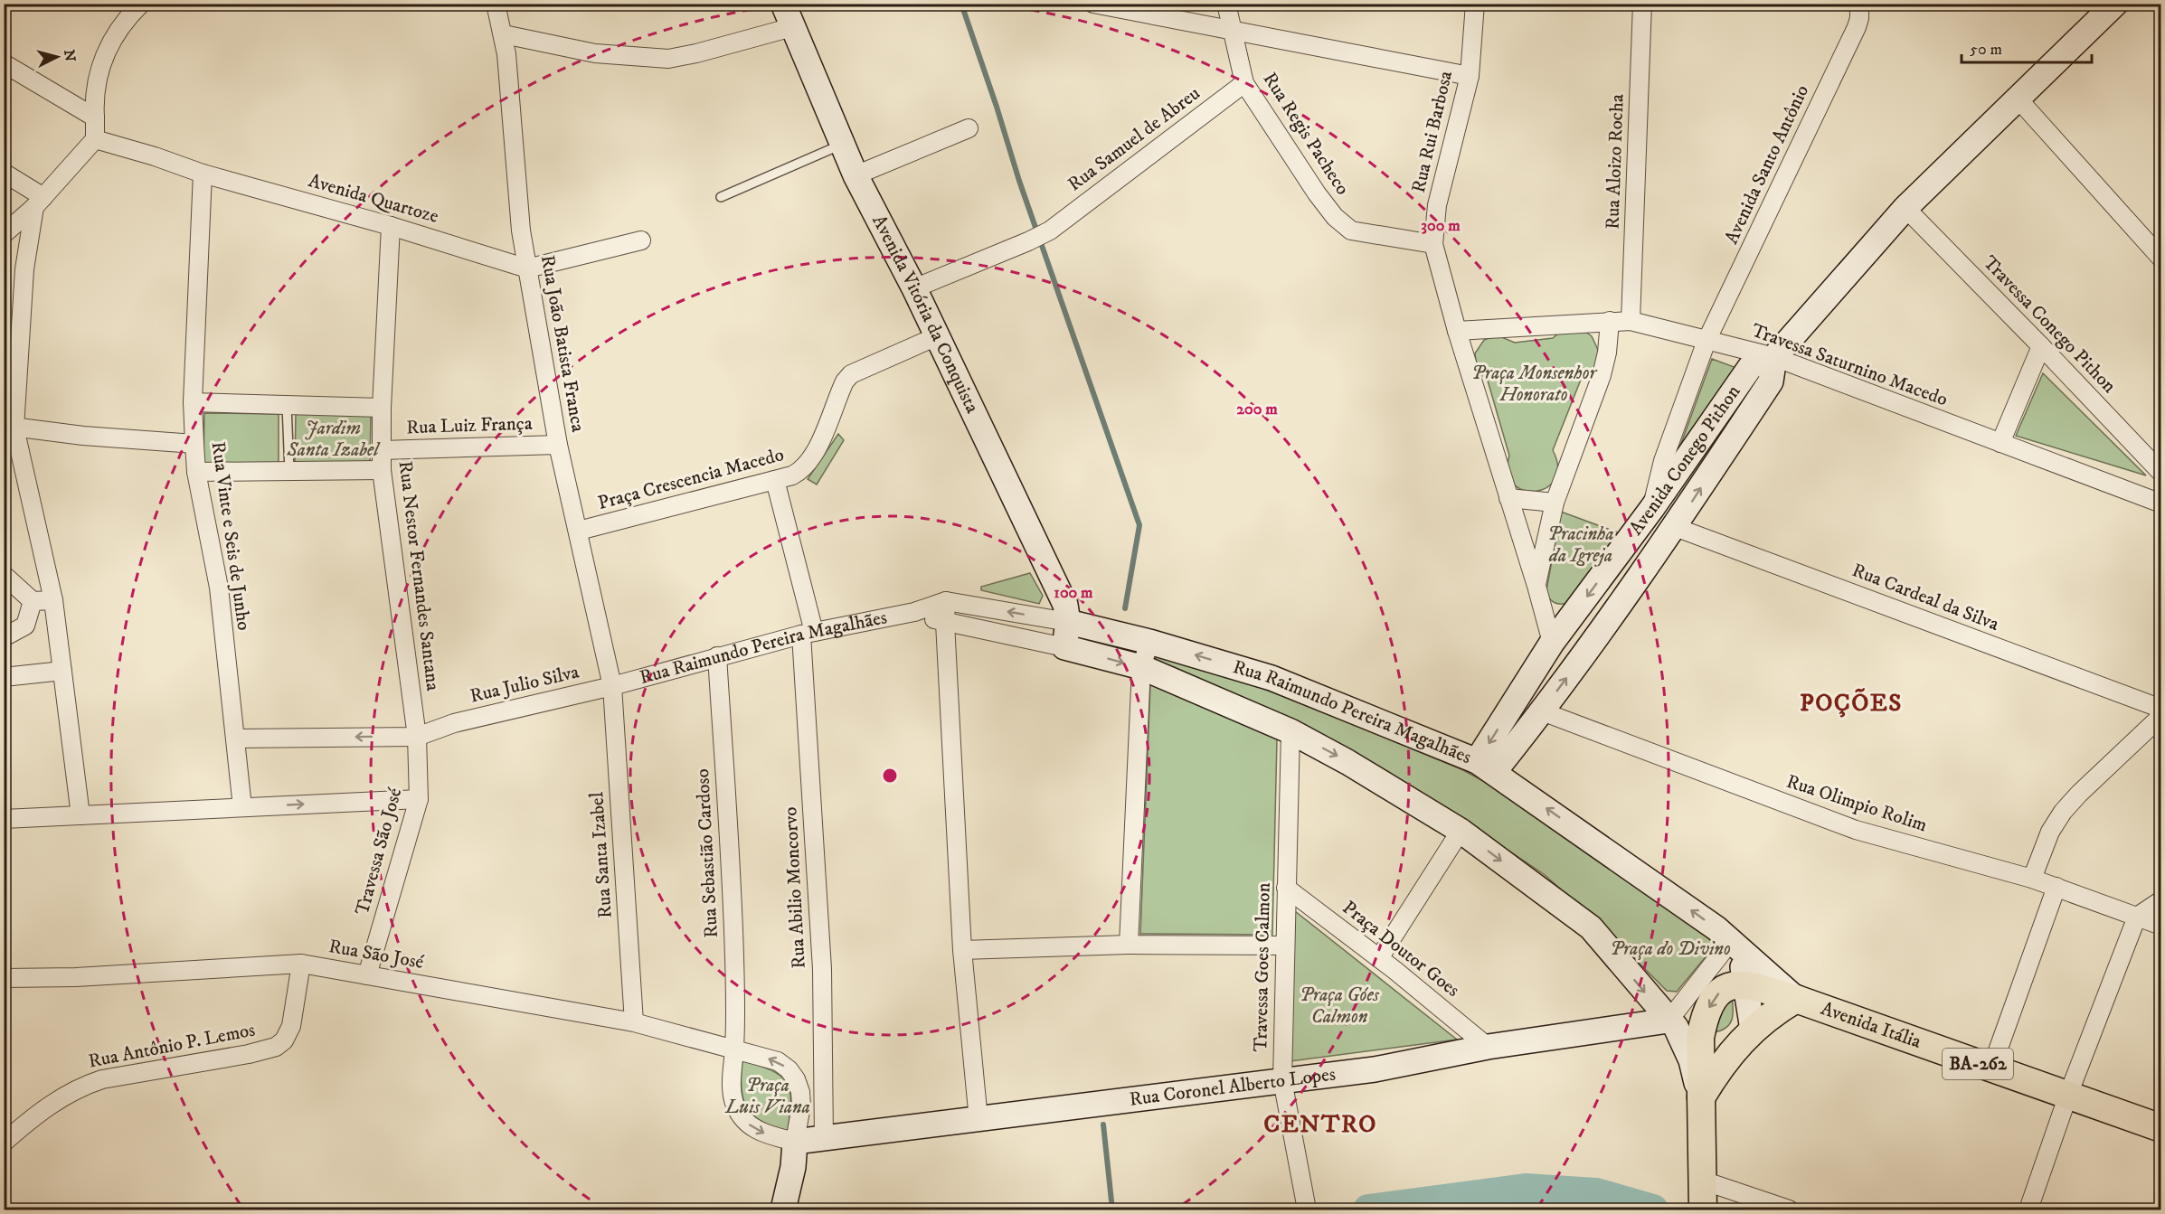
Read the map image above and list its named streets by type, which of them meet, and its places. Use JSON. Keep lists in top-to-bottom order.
{
  "streets": {
    "main road": [
      "Avenida Vitória da Conquista",
      "Avenida Conego Pithon",
      "Rua Raimundo Pereira Magalhães",
      "Avenida Itália",
      "BA-262",
      "Rua Coronel Alberto Lopes"
    ],
    "street": [
      "Rua Rui Barbosa",
      "Rua Regis Pacheco",
      "Rua Samuel de Abreu",
      "Rua Aloizo Rocha",
      "Avenida Santo Antônio",
      "Avenida Quartoze",
      "Travessa Conego Pithon",
      "Rua João Batista Franca",
      "Travessa Saturnino Macedo",
      "Rua Luiz França",
      "Praça Crescencia Macedo",
      "Rua Vinte e Seis de Junho",
      "Rua Nestor Fernandes Santana",
      "Rua Cardeal da Silva",
      "Rua Julio Silva",
      "Rua Olimpio Rolim",
      "Travessa São José",
      "Rua Sebastião Cardoso",
      "Rua Santa Izabel",
      "Rua Abilio Moncorvo",
      "Praça Doutor Goes",
      "Rua São José",
      "Travessa Goes Calmon",
      "Rua Antônio P. Lemos"
    ]
  },
  "crossings": [
    ["Rua Rui Barbosa", "Rua Regis Pacheco"],
    ["Rua Rui Barbosa", "Travessa Saturnino Macedo"],
    ["Rua Rui Barbosa", "Avenida Conego Pithon"],
    ["Rua Regis Pacheco", "Rua Samuel de Abreu"],
    ["Rua Samuel de Abreu", "Avenida Vitória da Conquista"],
    ["Rua Aloizo Rocha", "Travessa Saturnino Macedo"],
    ["Avenida Santo Antônio", "Travessa Saturnino Macedo"],
    ["Avenida Santo Antônio", "Avenida Conego Pithon"],
    ["Avenida Quartoze", "Rua João Batista Franca"],
    ["Avenida Quartoze", "Rua Vinte e Seis de Junho"],
    ["Avenida Quartoze", "Rua Nestor Fernandes Santana"],
    ["Avenida Vitória da Conquista", "Praça Crescencia Macedo"],
    ["Avenida Vitória da Conquista", "Rua Raimundo Pereira Magalhães"],
    ["Travessa Conego Pithon", "Avenida Conego Pithon"],
    ["Rua João Batista Franca", "Rua Luiz França"],
    ["Rua João Batista Franca", "Praça Crescencia Macedo"],
    ["Rua João Batista Franca", "Rua Raimundo Pereira Magalhães"],
    ["Rua João Batista Franca", "Rua Julio Silva"],
    ["Rua João Batista Franca", "Rua Santa Izabel"],
    ["Travessa Saturnino Macedo", "Avenida Conego Pithon"],
    ["Rua Luiz França", "Rua Nestor Fernandes Santana"],
    ["Avenida Conego Pithon", "Rua Cardeal da Silva"],
    ["Avenida Conego Pithon", "Rua Raimundo Pereira Magalhães"],
    ["Avenida Conego Pithon", "Rua Olimpio Rolim"],
    ["Praça Crescencia Macedo", "Rua Abilio Moncorvo"],
    ["Rua Vinte e Seis de Junho", "Rua Julio Silva"],
    ["Rua Nestor Fernandes Santana", "Rua Julio Silva"],
    ["Rua Nestor Fernandes Santana", "Travessa São José"],
    ["Rua Raimundo Pereira Magalhães", "Rua Julio Silva"],
    ["Rua Raimundo Pereira Magalhães", "Rua Sebastião Cardoso"],
    ["Rua Raimundo Pereira Magalhães", "Rua Santa Izabel"],
    ["Rua Raimundo Pereira Magalhães", "Rua Abilio Moncorvo"],
    ["Rua Raimundo Pereira Magalhães", "Travessa Goes Calmon"],
    ["Rua Raimundo Pereira Magalhães", "Avenida Itália"],
    ["Rua Raimundo Pereira Magalhães", "Rua Coronel Alberto Lopes"],
    ["Rua Julio Silva", "Travessa São José"],
    ["Rua Julio Silva", "Rua Santa Izabel"],
    ["Travessa São José", "Rua São José"],
    ["Rua Sebastião Cardoso", "Rua São José"],
    ["Rua Santa Izabel", "Rua São José"],
    ["Rua Abilio Moncorvo", "Rua Coronel Alberto Lopes"],
    ["Praça Doutor Goes", "Travessa Goes Calmon"],
    ["Praça Doutor Goes", "Rua Coronel Alberto Lopes"],
    ["Rua São José", "Rua Antônio P. Lemos"],
    ["Rua São José", "Rua Coronel Alberto Lopes"],
    ["Travessa Goes Calmon", "Rua Coronel Alberto Lopes"]
  ],
  "districts": ["POÇÕES", "CENTRO"],
  "parks": [
    "Praça Monsenhor Honorato",
    "Jardim Santa Izabel",
    "Pracinha da Igreja",
    "Praça do Divino",
    "Praça Góes Calmon",
    "Praça Luis Viana"
  ],
  "scale_bar": "50 m",
  "north": "right",
  "rings": ["300 m", "200 m", "100 m"]
}
